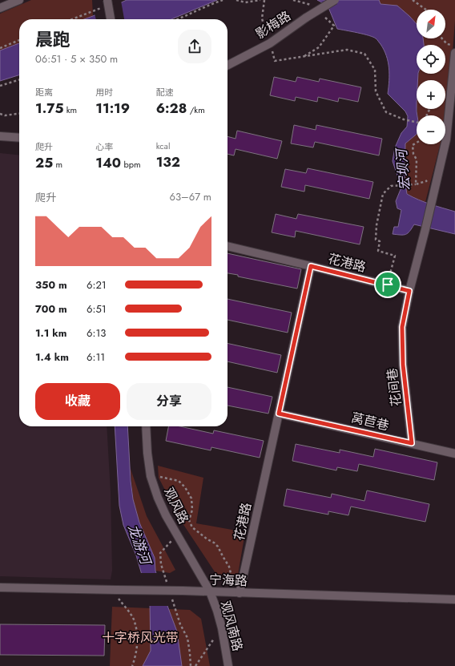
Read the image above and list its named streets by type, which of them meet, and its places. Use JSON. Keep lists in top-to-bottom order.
{
  "streets": {
    "street": [
      "影梅路",
      "花港路",
      "花间巷",
      "莴苣巷",
      "观风路",
      "宁海路",
      "观风南路"
    ]
  },
  "crossings": [
    ["花港路", "花间巷"],
    ["花港路", "莴苣巷"],
    ["花港路", "宁海路"],
    ["花间巷", "莴苣巷"],
    ["观风路", "宁海路"],
    ["观风路", "观风南路"],
    ["宁海路", "观风南路"]
  ],
  "water": ["宏坝河", "龙游河"],
  "parks": ["十字桥风光带"],
  "north": "top right",
  "page": {
    "map_buttons": ["+", "−"],
    "heading": ["晨跑", "06:51 · 5 × 350 m"],
    "stats": [
      ["距离", "1.75 km"],
      ["用时", "11:19"],
      ["配速", "6:28 /km"],
      ["爬升", "25 m"],
      ["心率", "140 bpm"],
      ["kcal", "132"]
    ],
    "chart": ["爬升", "63–67 m"],
    "list": [
      {
        "name": "350 m",
        "note": "6:21"
      },
      {
        "name": "700 m",
        "note": "6:51"
      },
      {
        "name": "1.1 km",
        "note": "6:13"
      },
      {
        "name": "1.4 km",
        "note": "6:11"
      }
    ],
    "buttons": ["收藏", "分享"]
  }
}
